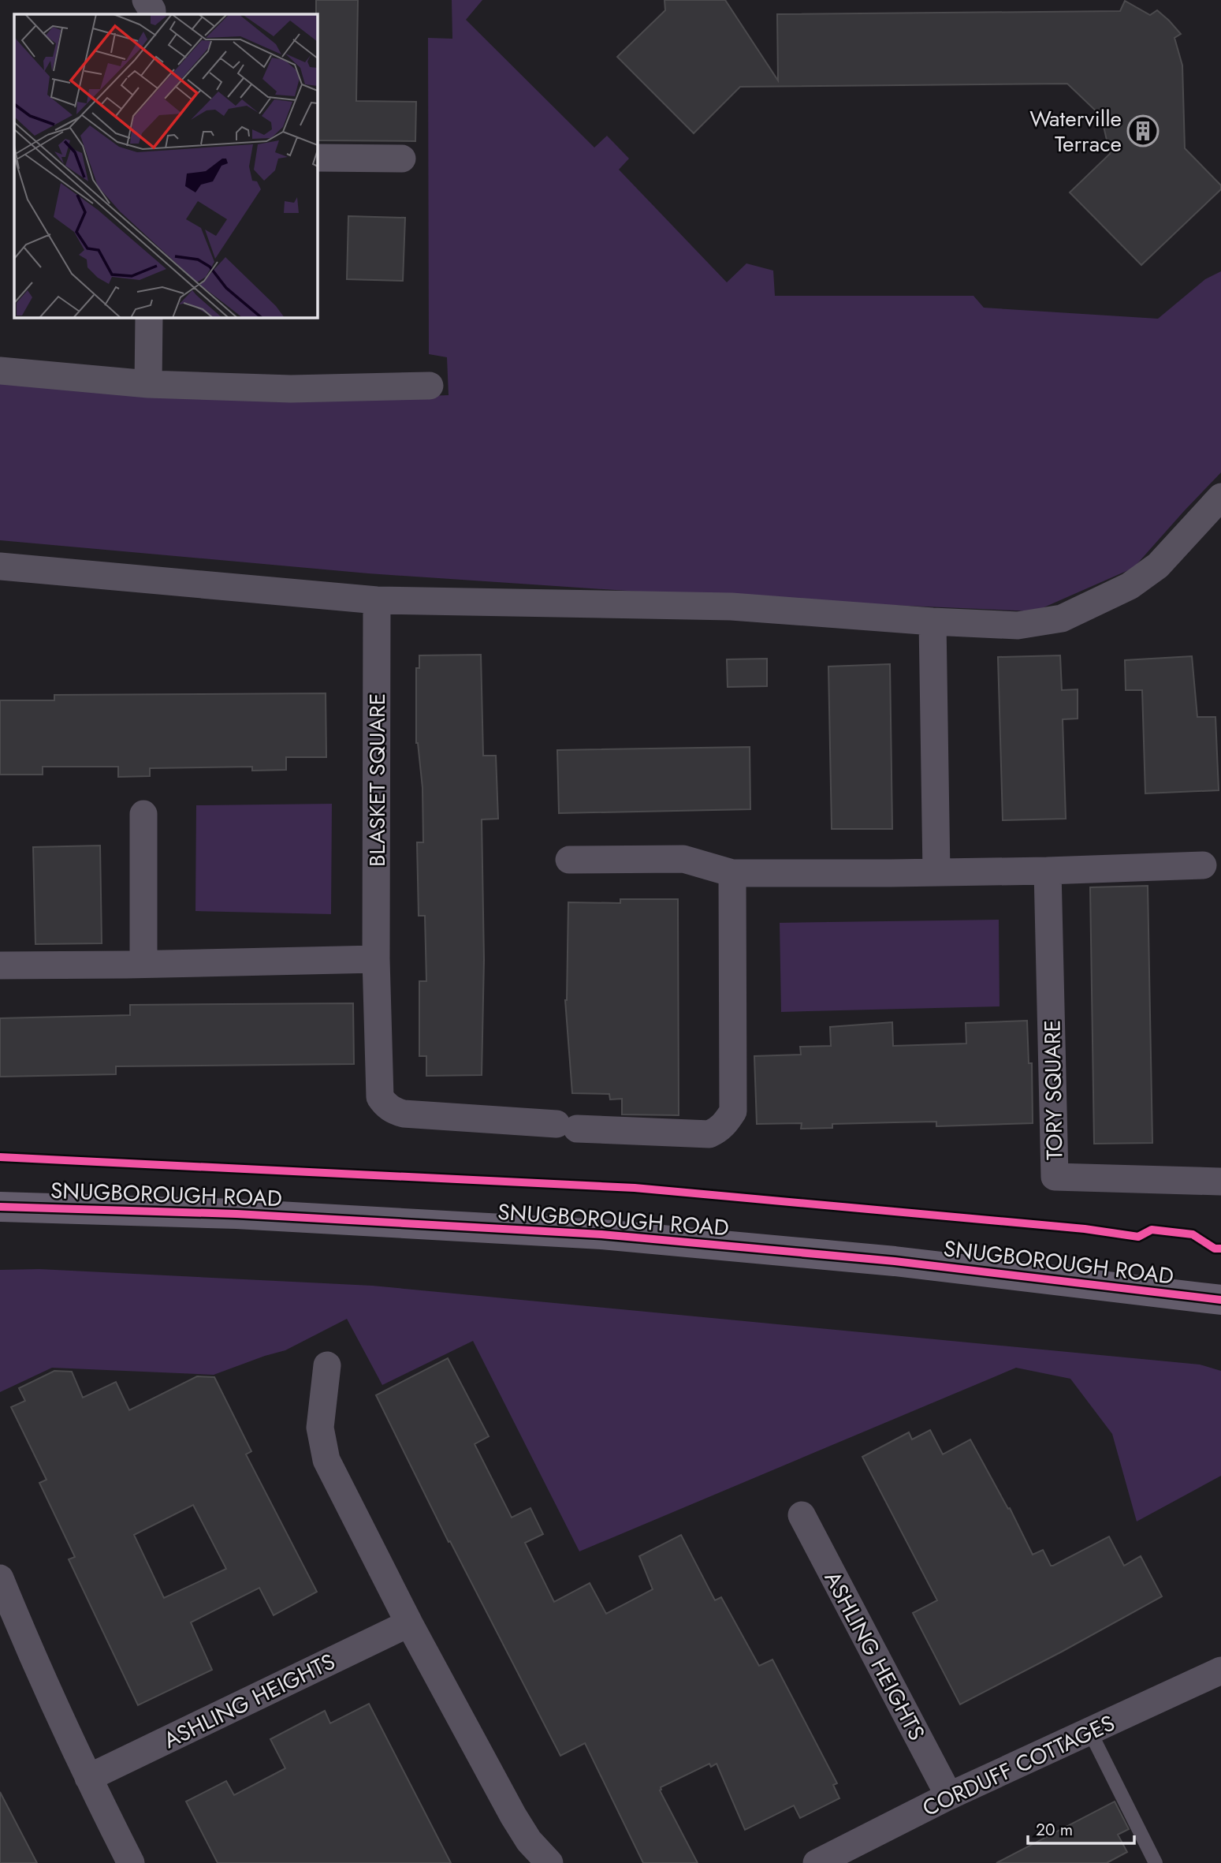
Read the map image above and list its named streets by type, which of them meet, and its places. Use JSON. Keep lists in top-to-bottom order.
{
  "streets": {
    "main road": ["SNUGBOROUGH ROAD"],
    "street": [
      "BLASKET SQUARE",
      "TORY SQUARE",
      "ASHLING HEIGHTS",
      "CORDUFF COTTAGES"
    ]
  },
  "crossings": [
    ["ASHLING HEIGHTS", "CORDUFF COTTAGES"]
  ],
  "places": {
    "building": ["Waterville Terrace"]
  },
  "scale_bar": "20 m"
}
